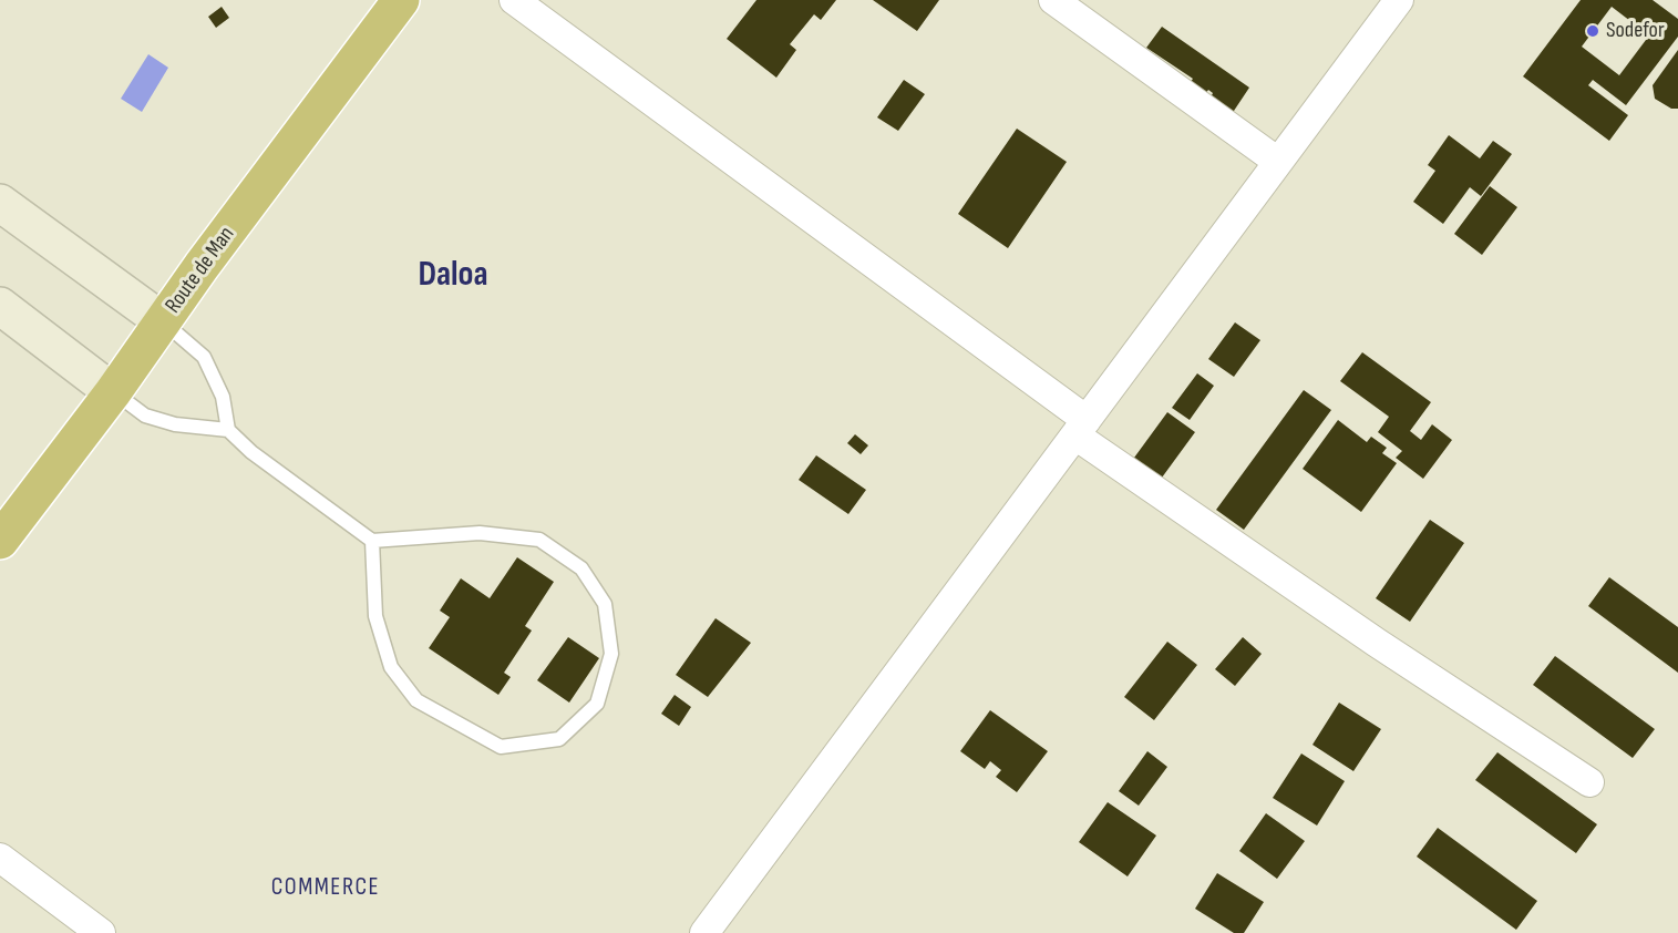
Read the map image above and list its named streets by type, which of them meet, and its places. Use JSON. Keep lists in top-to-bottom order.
{
  "streets": {
    "highway": ["Route de Man"]
  },
  "districts": ["Daloa", "COMMERCE"],
  "places": ["Sodefor"]
}
